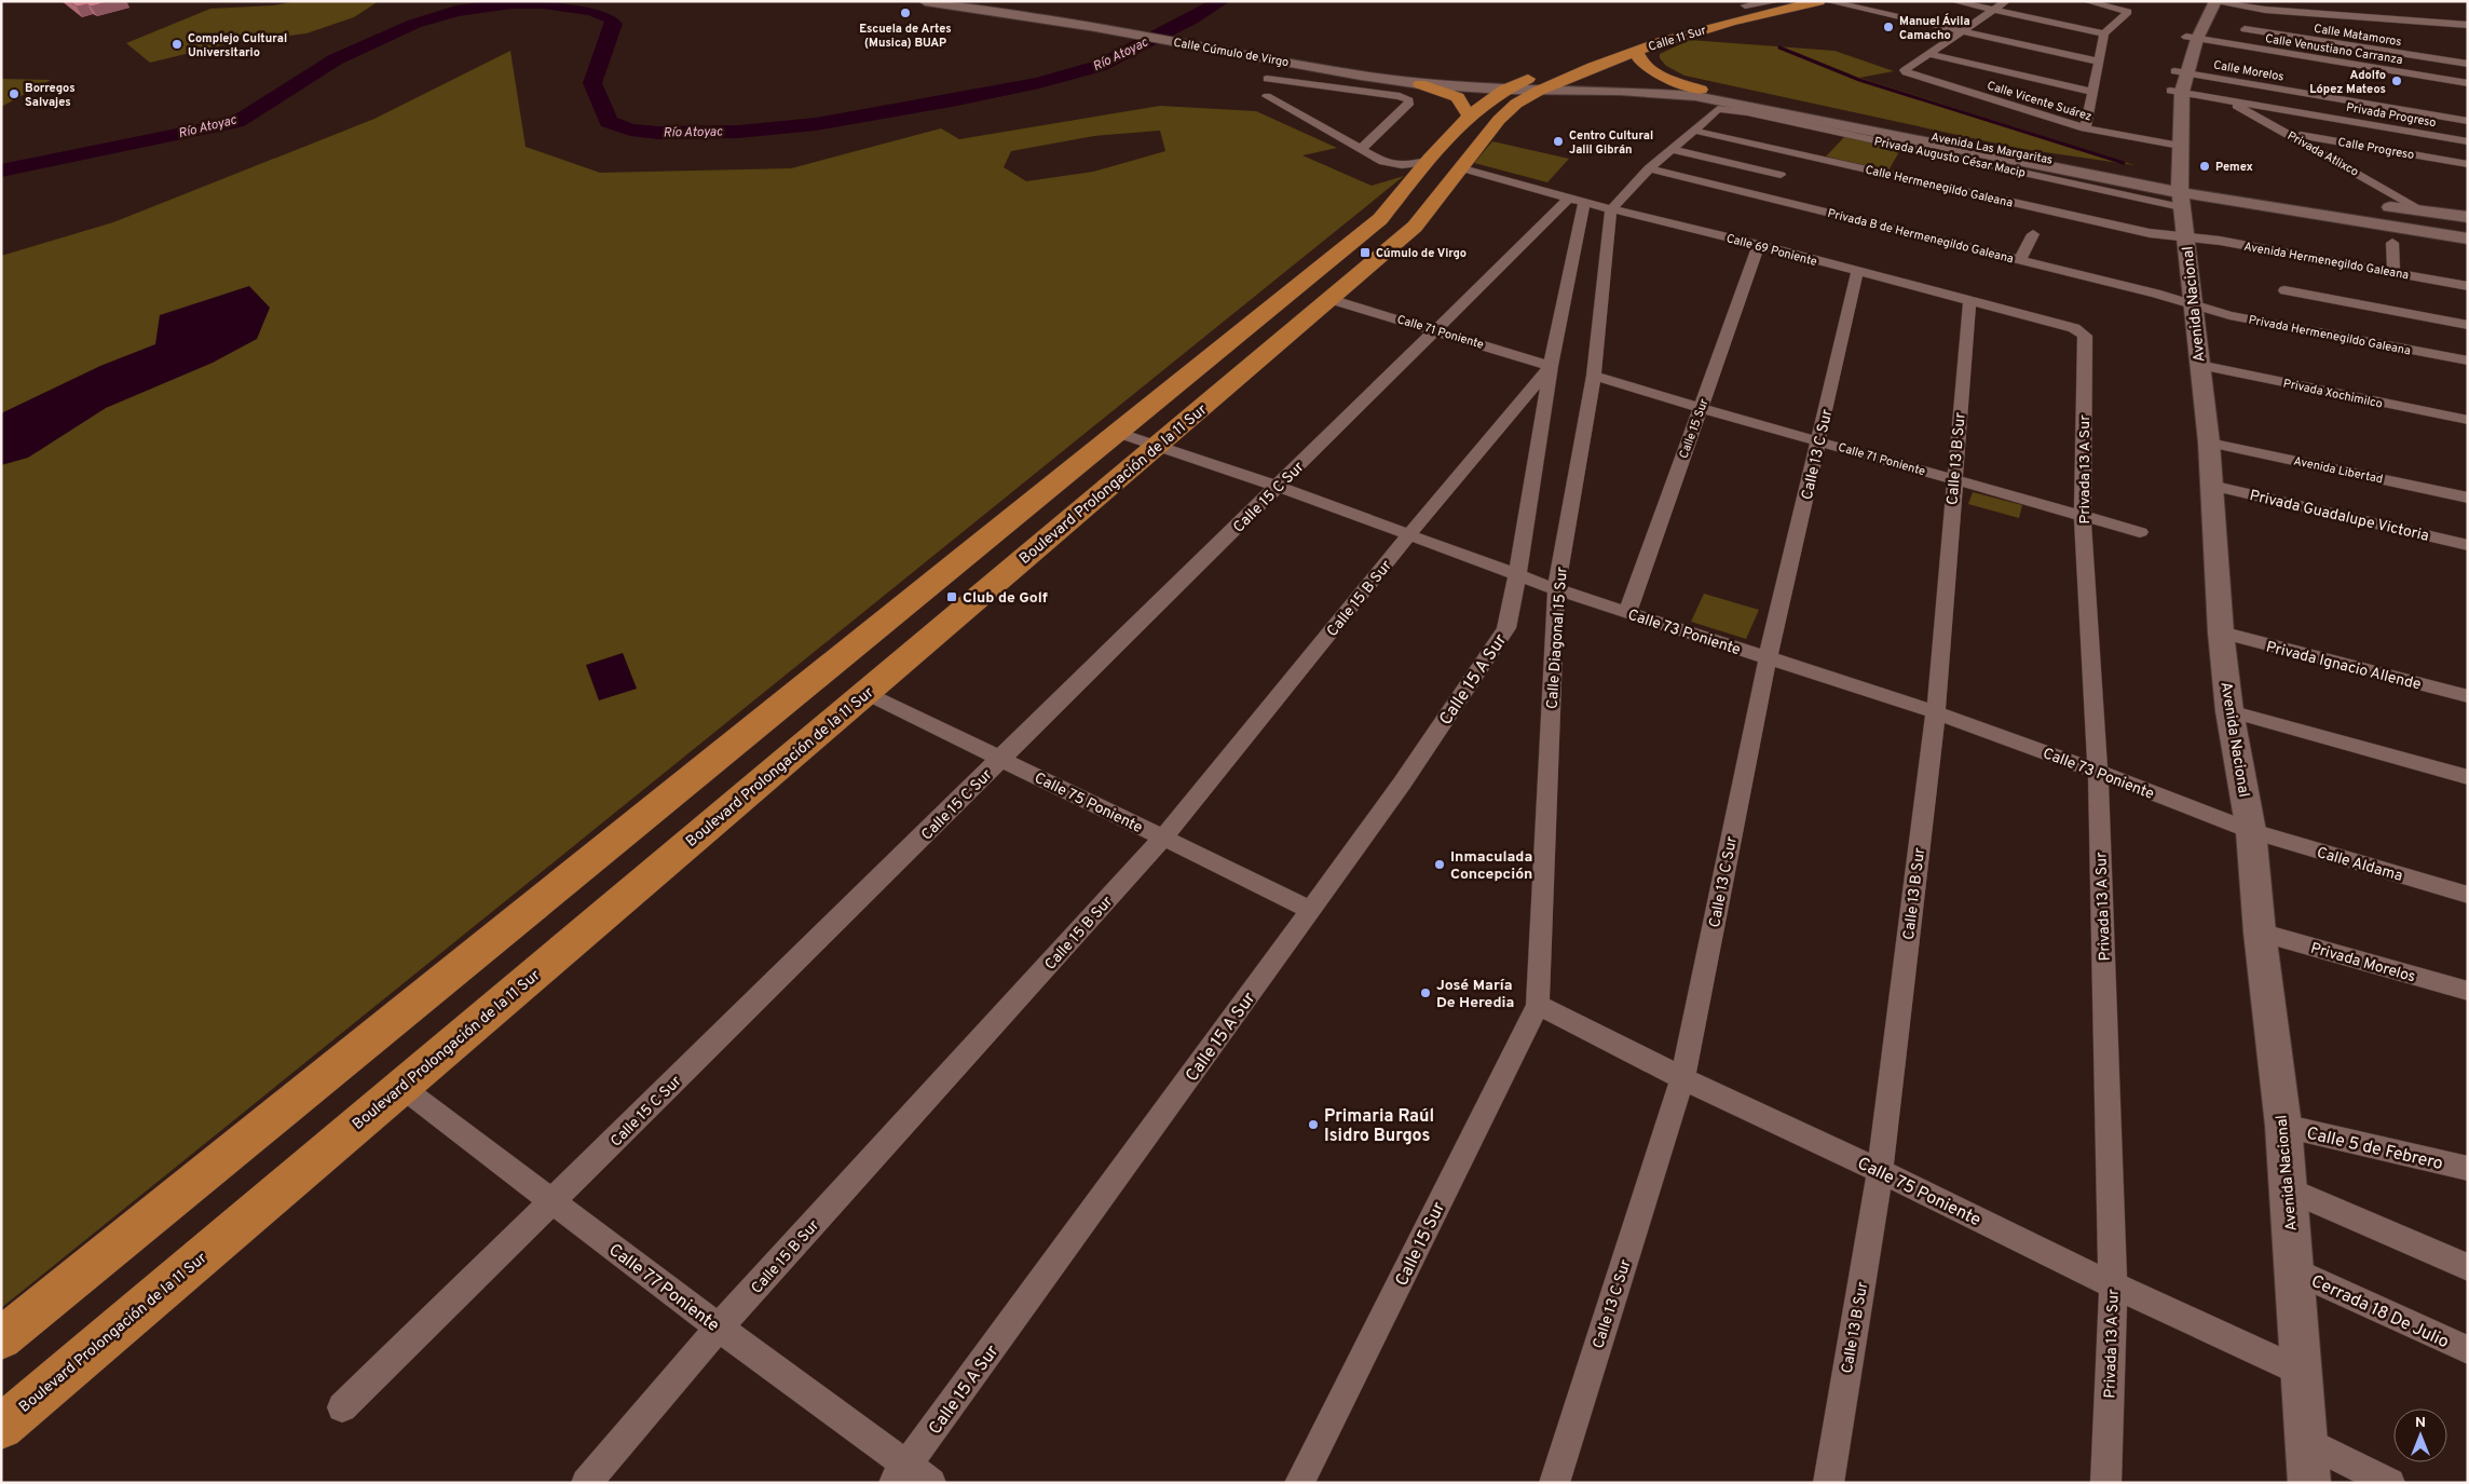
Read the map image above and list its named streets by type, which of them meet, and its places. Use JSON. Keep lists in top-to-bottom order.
{
  "streets": {
    "main road": [
      "Calle 11 Sur",
      "Calle Cúmulo de Virgo",
      "Avenida Las Margaritas",
      "Avenida Nacional",
      "Boulevard Prolongación de la 11 Sur"
    ],
    "street": [
      "Calle Matamoros",
      "Calle Venustiano Carranza",
      "Calle Morelos",
      "Calle Vicente Suárez",
      "Privada Progreso",
      "Calle Progreso",
      "Privada Atlixco",
      "Privada Augusto César Macip",
      "Calle Hermenegildo Galeana",
      "Privada B de Hermenegildo Galeana",
      "Calle 69 Poniente",
      "Avenida Hermenegildo Galeana",
      "Calle 71 Poniente",
      "Privada Hermenegildo Galeana",
      "Privada Xochimilco",
      "Calle 15 Sur",
      "Calle 13 C Sur",
      "Calle 13 B Sur",
      "Privada 13 A Sur",
      "Avenida Libertad",
      "Calle 15 C Sur",
      "Privada Guadalupe Victoria",
      "Calle 15 B Sur",
      "Calle 73 Poniente",
      "Calle Diagonal 15 Sur",
      "Privada Ignacio Allende",
      "Calle 15 A Sur",
      "Calle 75 Poniente",
      "Calle Aldama",
      "Privada Morelos",
      "Calle 5 de Febrero",
      "Calle 77 Poniente",
      "Cerrada 18 De Julio"
    ]
  },
  "crossings": [
    ["Calle 11 Sur", "Calle Cúmulo de Virgo"],
    ["Calle 11 Sur", "Avenida Las Margaritas"],
    ["Calle 11 Sur", "Boulevard Prolongación de la 11 Sur"],
    ["Calle Venustiano Carranza", "Avenida Nacional"],
    ["Calle Cúmulo de Virgo", "Avenida Las Margaritas"],
    ["Calle Cúmulo de Virgo", "Boulevard Prolongación de la 11 Sur"],
    ["Calle Morelos", "Avenida Nacional"],
    ["Calle Vicente Suárez", "Avenida Nacional"],
    ["Privada Progreso", "Privada Atlixco"],
    ["Privada Progreso", "Avenida Nacional"],
    ["Avenida Las Margaritas", "Privada Augusto César Macip"],
    ["Avenida Las Margaritas", "Avenida Nacional"],
    ["Avenida Las Margaritas", "Boulevard Prolongación de la 11 Sur"],
    ["Calle Progreso", "Privada Atlixco"],
    ["Privada Augusto César Macip", "Calle Hermenegildo Galeana"],
    ["Privada Augusto César Macip", "Avenida Nacional"],
    ["Calle Hermenegildo Galeana", "Avenida Hermenegildo Galeana"],
    ["Calle Hermenegildo Galeana", "Avenida Nacional"],
    ["Privada B de Hermenegildo Galeana", "Avenida Nacional"],
    ["Privada B de Hermenegildo Galeana", "Privada Hermenegildo Galeana"],
    ["Calle 69 Poniente", "Calle 15 Sur"],
    ["Calle 69 Poniente", "Calle 13 C Sur"],
    ["Calle 69 Poniente", "Calle 13 B Sur"],
    ["Calle 69 Poniente", "Privada 13 A Sur"],
    ["Calle 69 Poniente", "Boulevard Prolongación de la 11 Sur"],
    ["Calle 69 Poniente", "Calle 15 C Sur"],
    ["Calle 69 Poniente", "Calle Diagonal 15 Sur"],
    ["Avenida Hermenegildo Galeana", "Avenida Nacional"],
    ["Avenida Nacional", "Privada Hermenegildo Galeana"],
    ["Avenida Nacional", "Privada Xochimilco"],
    ["Avenida Nacional", "Avenida Libertad"],
    ["Avenida Nacional", "Privada Guadalupe Victoria"],
    ["Avenida Nacional", "Calle 73 Poniente"],
    ["Avenida Nacional", "Privada Ignacio Allende"],
    ["Avenida Nacional", "Calle 75 Poniente"],
    ["Avenida Nacional", "Calle Aldama"],
    ["Avenida Nacional", "Privada Morelos"],
    ["Avenida Nacional", "Calle 5 de Febrero"],
    ["Avenida Nacional", "Cerrada 18 De Julio"],
    ["Calle 71 Poniente", "Calle 15 Sur"],
    ["Calle 71 Poniente", "Calle 13 C Sur"],
    ["Calle 71 Poniente", "Calle 13 B Sur"],
    ["Calle 71 Poniente", "Privada 13 A Sur"],
    ["Calle 71 Poniente", "Boulevard Prolongación de la 11 Sur"],
    ["Calle 71 Poniente", "Calle 15 C Sur"],
    ["Calle 71 Poniente", "Calle 15 B Sur"],
    ["Calle 71 Poniente", "Calle Diagonal 15 Sur"],
    ["Calle 15 Sur", "Calle 73 Poniente"],
    ["Calle 15 Sur", "Calle Diagonal 15 Sur"],
    ["Calle 15 Sur", "Calle 75 Poniente"],
    ["Calle 13 C Sur", "Calle 73 Poniente"],
    ["Calle 13 C Sur", "Calle 75 Poniente"],
    ["Calle 13 B Sur", "Calle 73 Poniente"],
    ["Calle 13 B Sur", "Calle 75 Poniente"],
    ["Privada 13 A Sur", "Calle 73 Poniente"],
    ["Privada 13 A Sur", "Calle 75 Poniente"],
    ["Boulevard Prolongación de la 11 Sur", "Calle 73 Poniente"],
    ["Boulevard Prolongación de la 11 Sur", "Calle 75 Poniente"],
    ["Boulevard Prolongación de la 11 Sur", "Calle 77 Poniente"],
    ["Calle 15 C Sur", "Calle 73 Poniente"],
    ["Calle 15 C Sur", "Calle 75 Poniente"],
    ["Calle 15 C Sur", "Calle 77 Poniente"],
    ["Calle 15 B Sur", "Calle 73 Poniente"],
    ["Calle 15 B Sur", "Calle 75 Poniente"],
    ["Calle 15 B Sur", "Calle 77 Poniente"],
    ["Calle 73 Poniente", "Calle Diagonal 15 Sur"],
    ["Calle 73 Poniente", "Calle 15 A Sur"],
    ["Calle 73 Poniente", "Calle Aldama"],
    ["Calle Diagonal 15 Sur", "Calle 75 Poniente"],
    ["Calle 15 A Sur", "Calle 75 Poniente"],
    ["Calle 15 A Sur", "Calle 77 Poniente"]
  ],
  "water": ["Río Atoyac"],
  "places": {
    "other": [
      "Escuela de Artes (Musica) BUAP",
      "Manuel Ávila Camacho",
      "Complejo Cultural Universitario",
      "Adolfo López Mateos",
      "Borregos Salvajes",
      "Centro Cultural Jalil Gibrán",
      "Pemex",
      "Inmaculada Concepción",
      "José María De Heredia",
      "Primaria Raúl Isidro Burgos"
    ],
    "transit": ["Cúmulo de Virgo", "Club de Golf"]
  },
  "north": "top"
}
